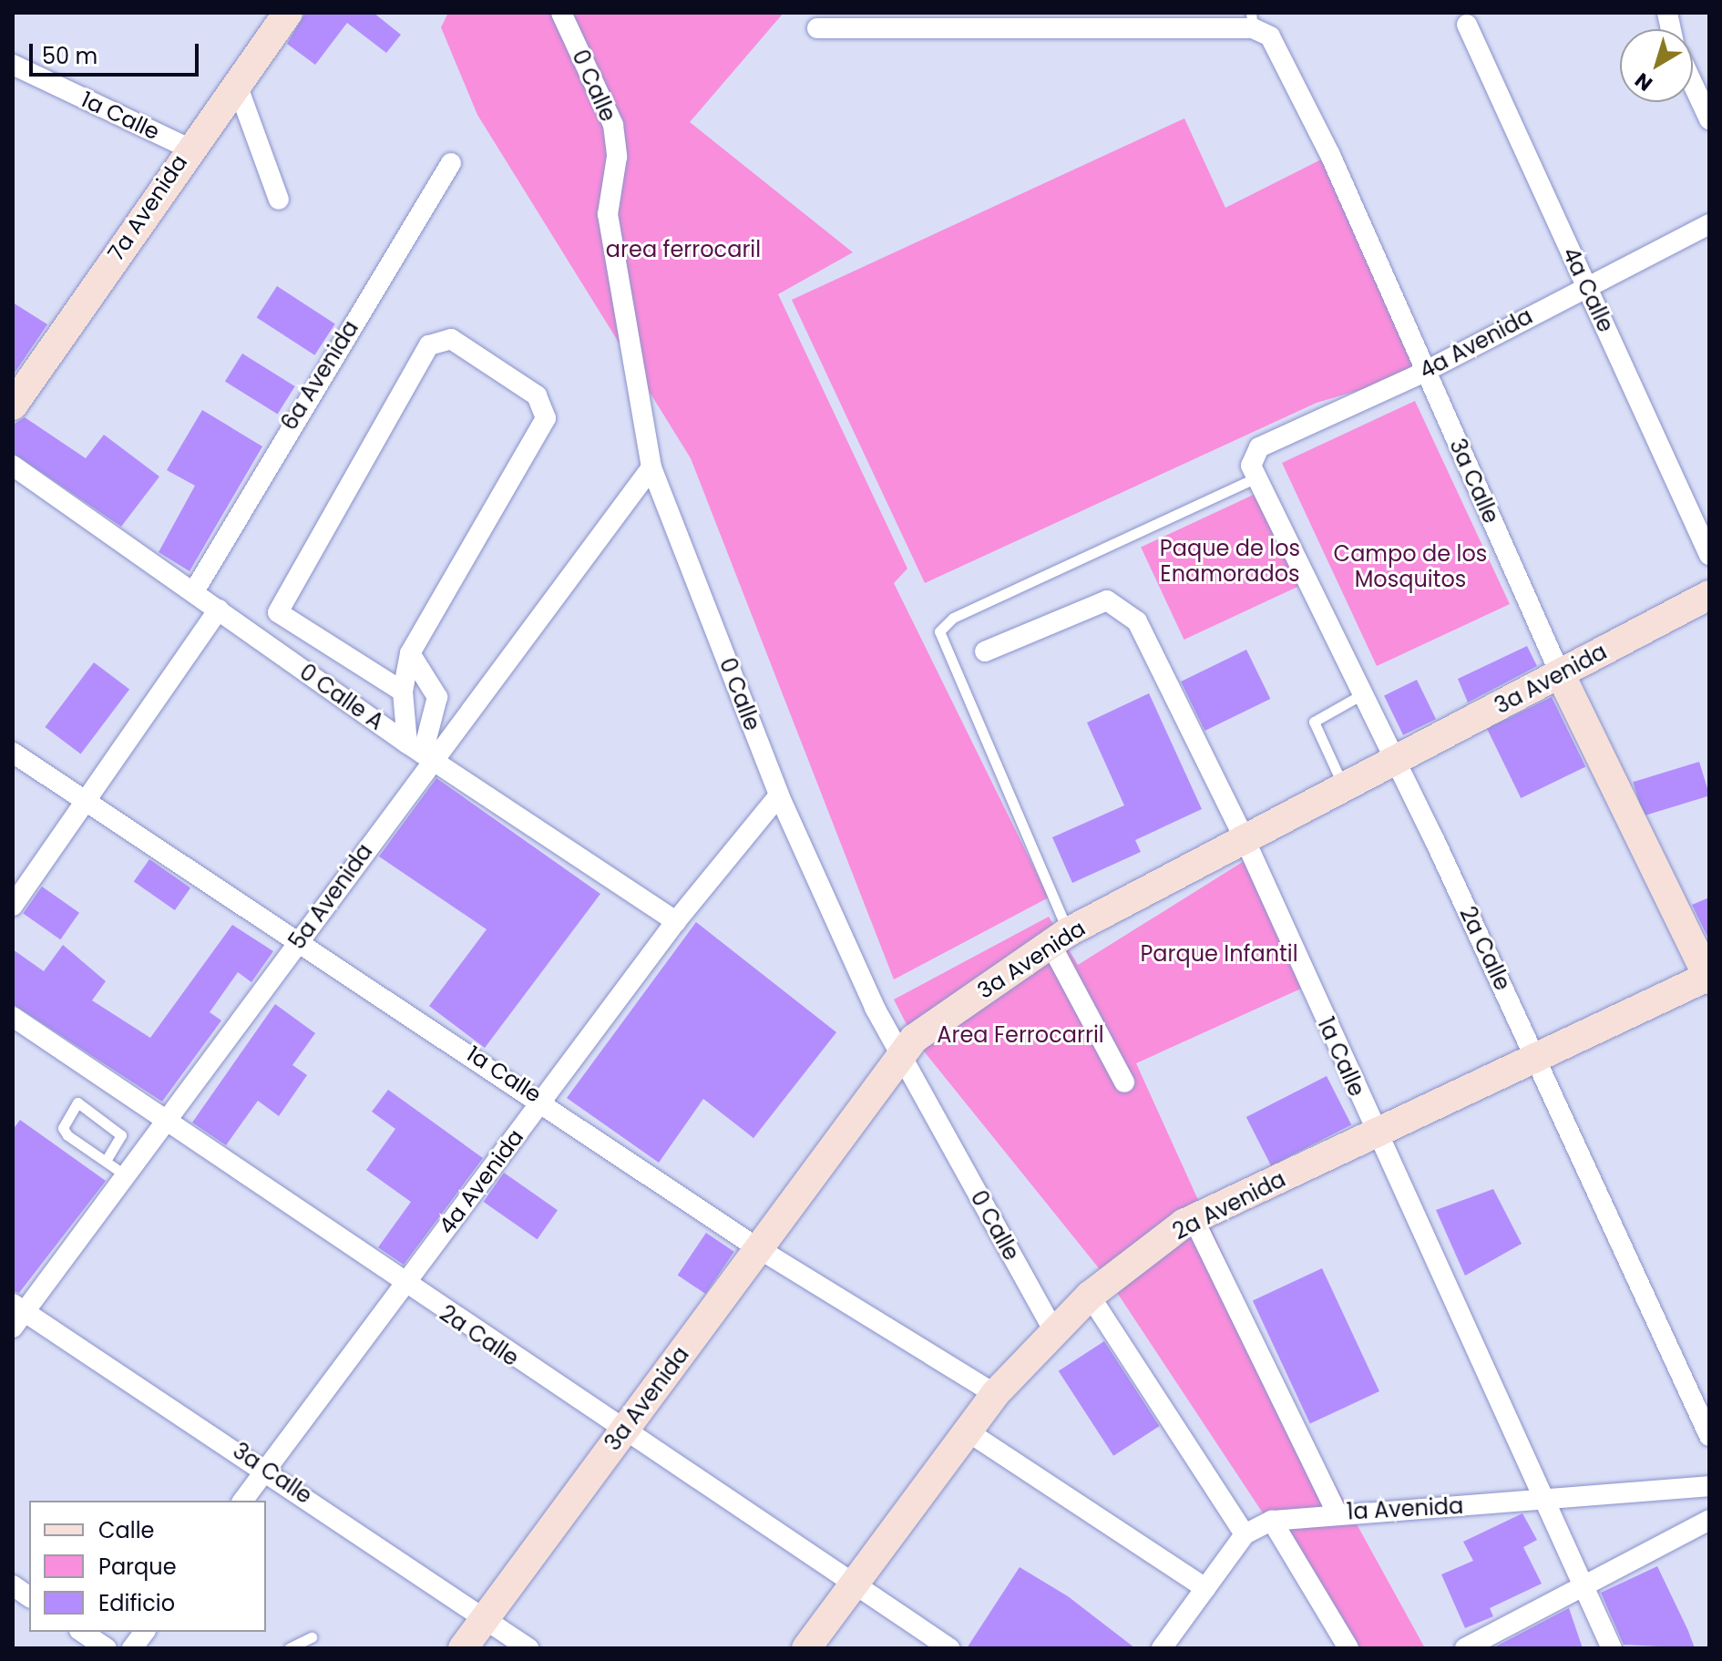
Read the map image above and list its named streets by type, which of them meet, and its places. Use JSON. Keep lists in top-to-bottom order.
{
  "streets": {
    "main road": [
      "7a Avenida",
      "3a Calle",
      "3a Avenida",
      "2a Avenida"
    ],
    "street": [
      "0 Calle",
      "1a Calle",
      "4a Calle",
      "4a Avenida",
      "6a Avenida",
      "0 Calle A",
      "5a Avenida",
      "2a Calle",
      "1a Avenida"
    ]
  },
  "crossings": [
    ["0 Calle", "4a Avenida"],
    ["0 Calle", "3a Avenida"],
    ["0 Calle", "5a Avenida"],
    ["0 Calle", "2a Avenida"],
    ["1a Calle", "7a Avenida"],
    ["1a Calle", "4a Avenida"],
    ["1a Calle", "3a Avenida"],
    ["1a Calle", "5a Avenida"],
    ["1a Calle", "2a Avenida"],
    ["1a Calle", "1a Avenida"],
    ["4a Calle", "4a Avenida"],
    ["4a Avenida", "3a Calle"],
    ["4a Avenida", "0 Calle A"],
    ["4a Avenida", "2a Calle"],
    ["6a Avenida", "0 Calle A"],
    ["3a Calle", "3a Avenida"],
    ["3a Calle", "5a Avenida"],
    ["3a Calle", "2a Avenida"],
    ["3a Avenida", "2a Calle"],
    ["0 Calle A", "5a Avenida"],
    ["5a Avenida", "2a Calle"],
    ["2a Calle", "2a Avenida"]
  ],
  "parks": [
    "area ferrocaril",
    "Paque de los Enamorados",
    "Campo de los Mosquitos",
    "Parque Infantil",
    "Area Ferrocarril"
  ],
  "legend": ["Calle", "Parque", "Edificio"],
  "scale_bar": "50 m",
  "north": "bottom left"
}
